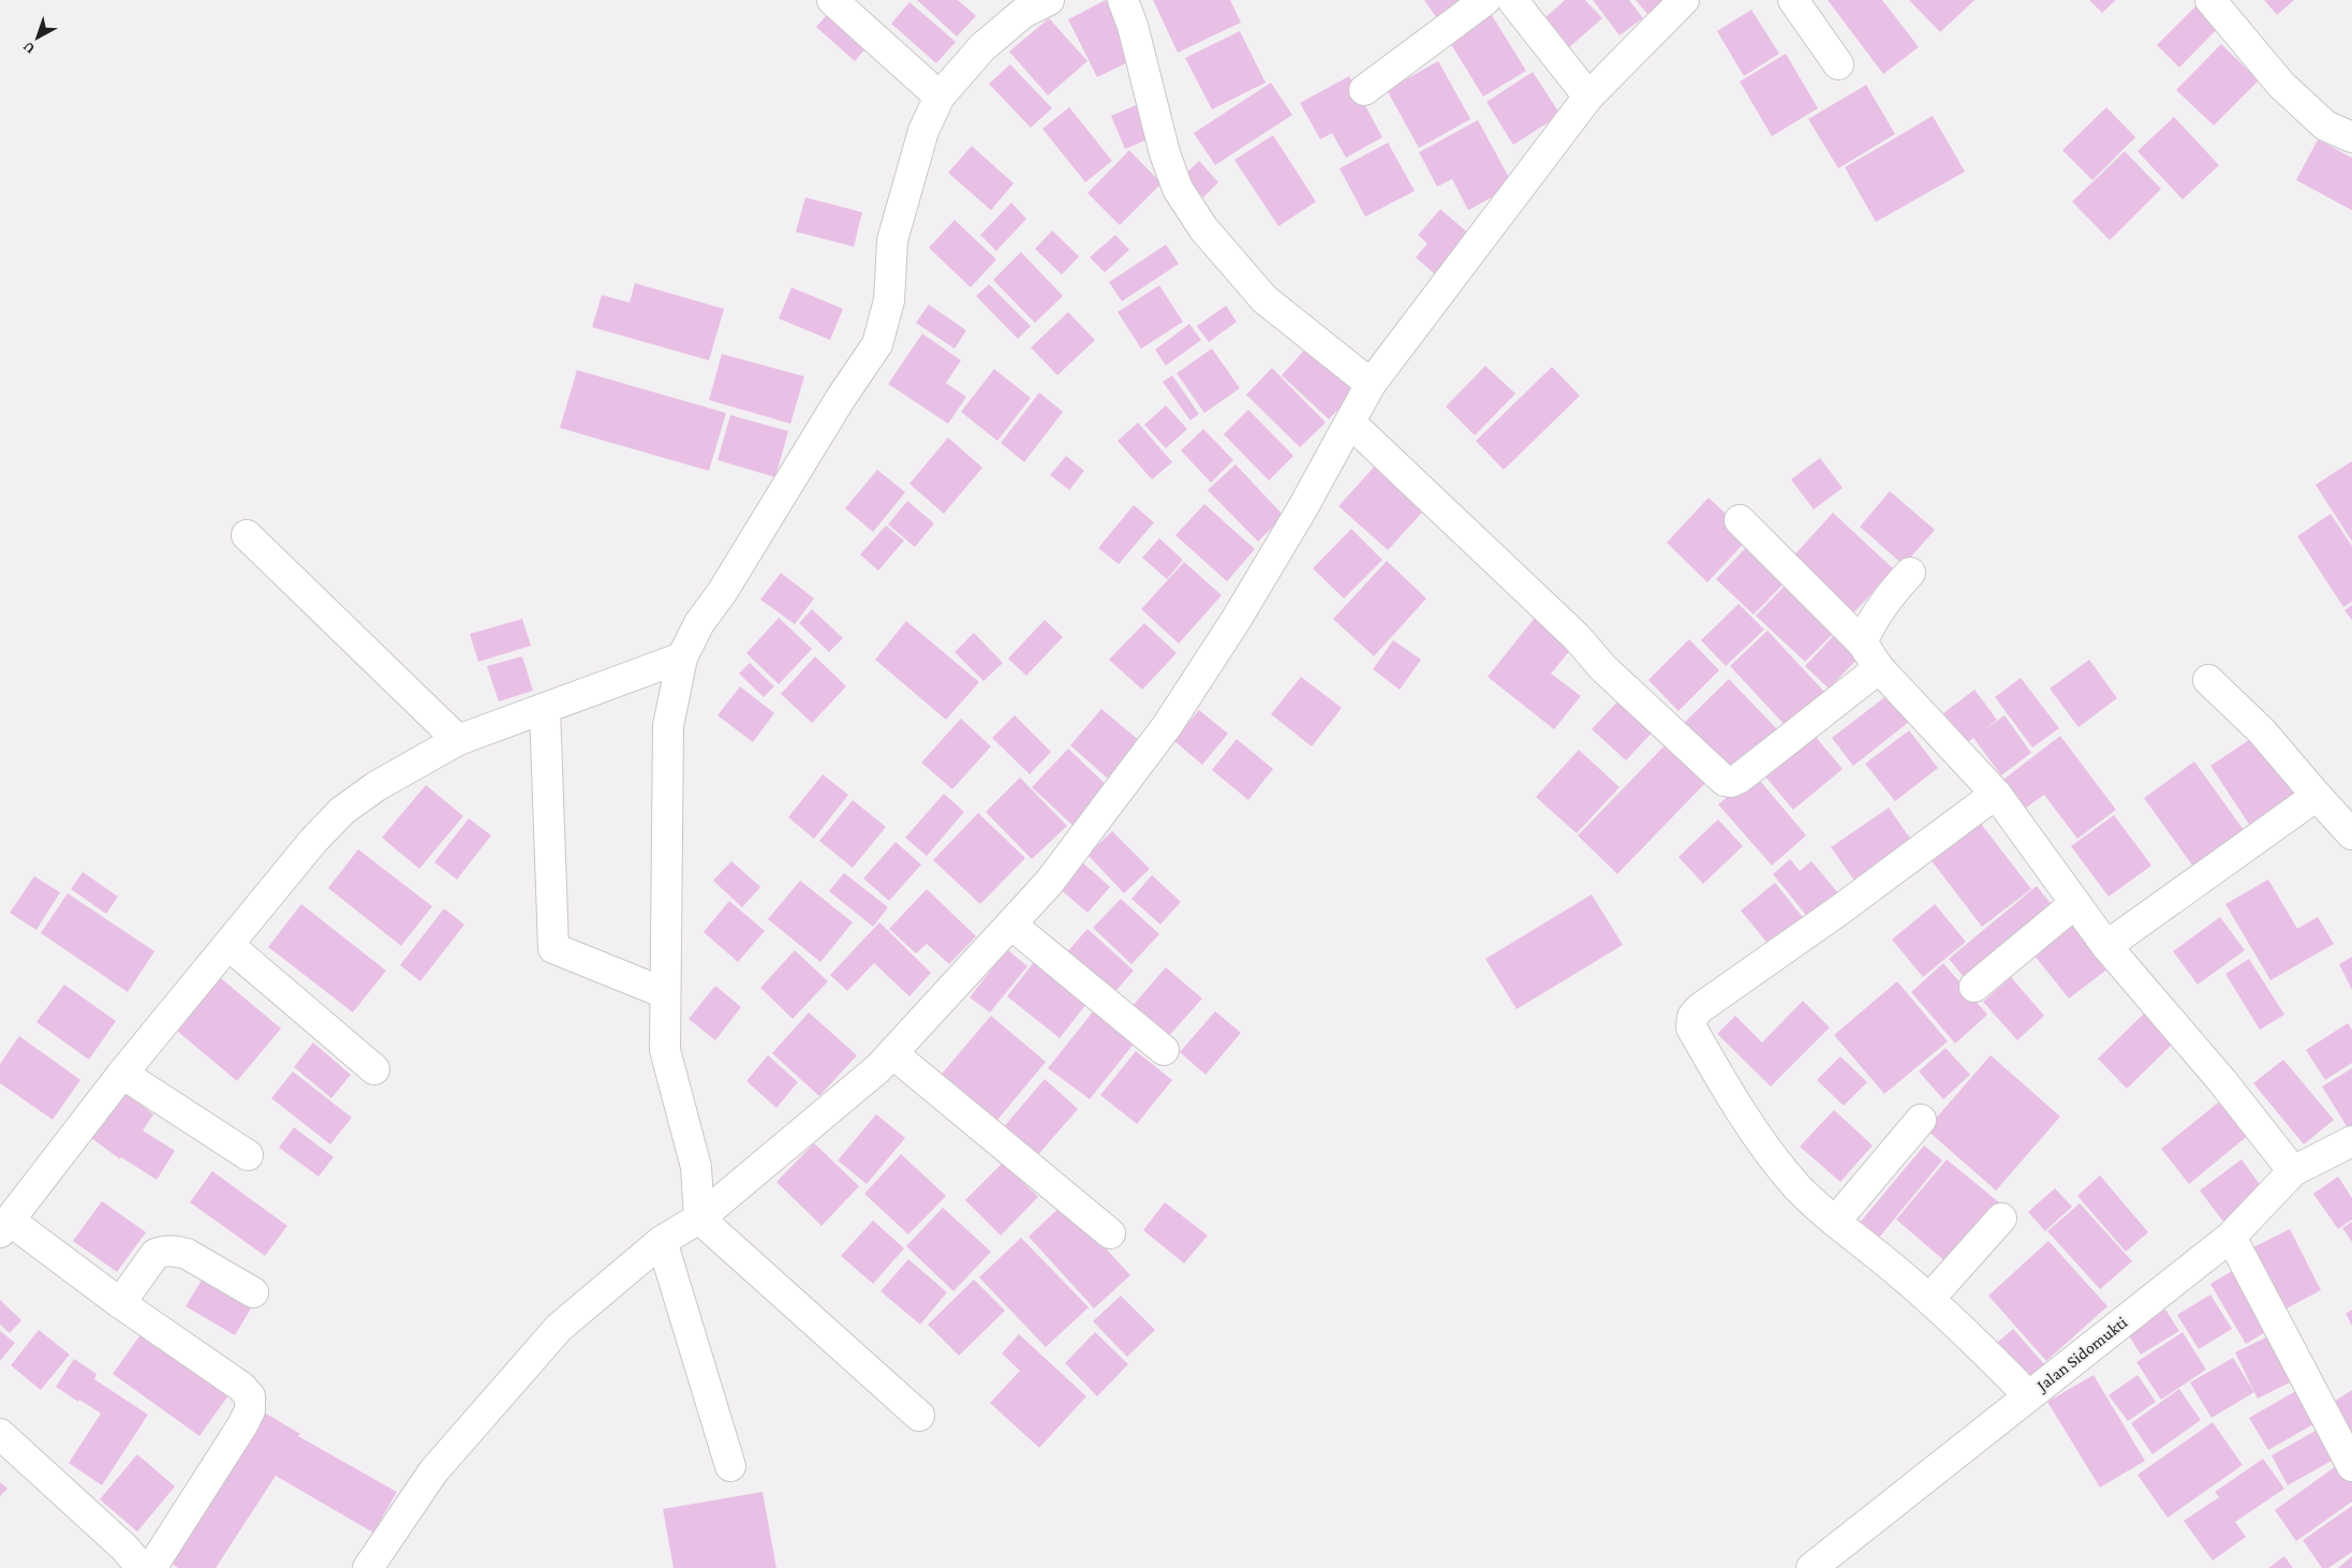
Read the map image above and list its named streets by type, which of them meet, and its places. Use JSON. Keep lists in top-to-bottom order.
{
  "streets": {
    "street": ["Jalan Sidomukti"]
  },
  "north": "bottom left"
}
